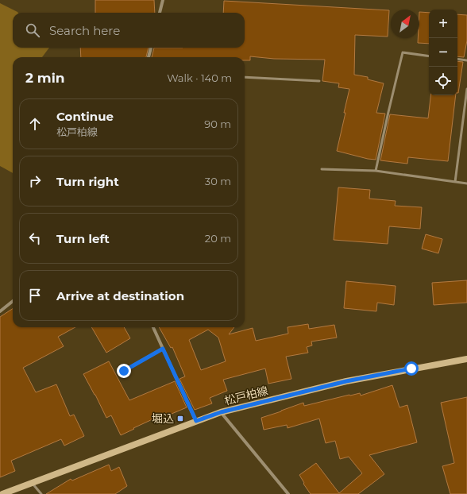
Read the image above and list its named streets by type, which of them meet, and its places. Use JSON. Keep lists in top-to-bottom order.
{
  "streets": {
    "main road": ["松戸柏線"]
  },
  "places": {
    "transit": ["堀込"]
  },
  "north": "top right",
  "page": {
    "map_buttons": ["+", "−"],
    "search": "Search here",
    "heading": ["2 min", "Walk · 140 m"],
    "list": [
      ["Continue", "松戸柏線", "90 m"],
      ["Turn right", "30 m"],
      ["Turn left", "20 m"],
      "Arrive at destination"
    ]
  }
}
